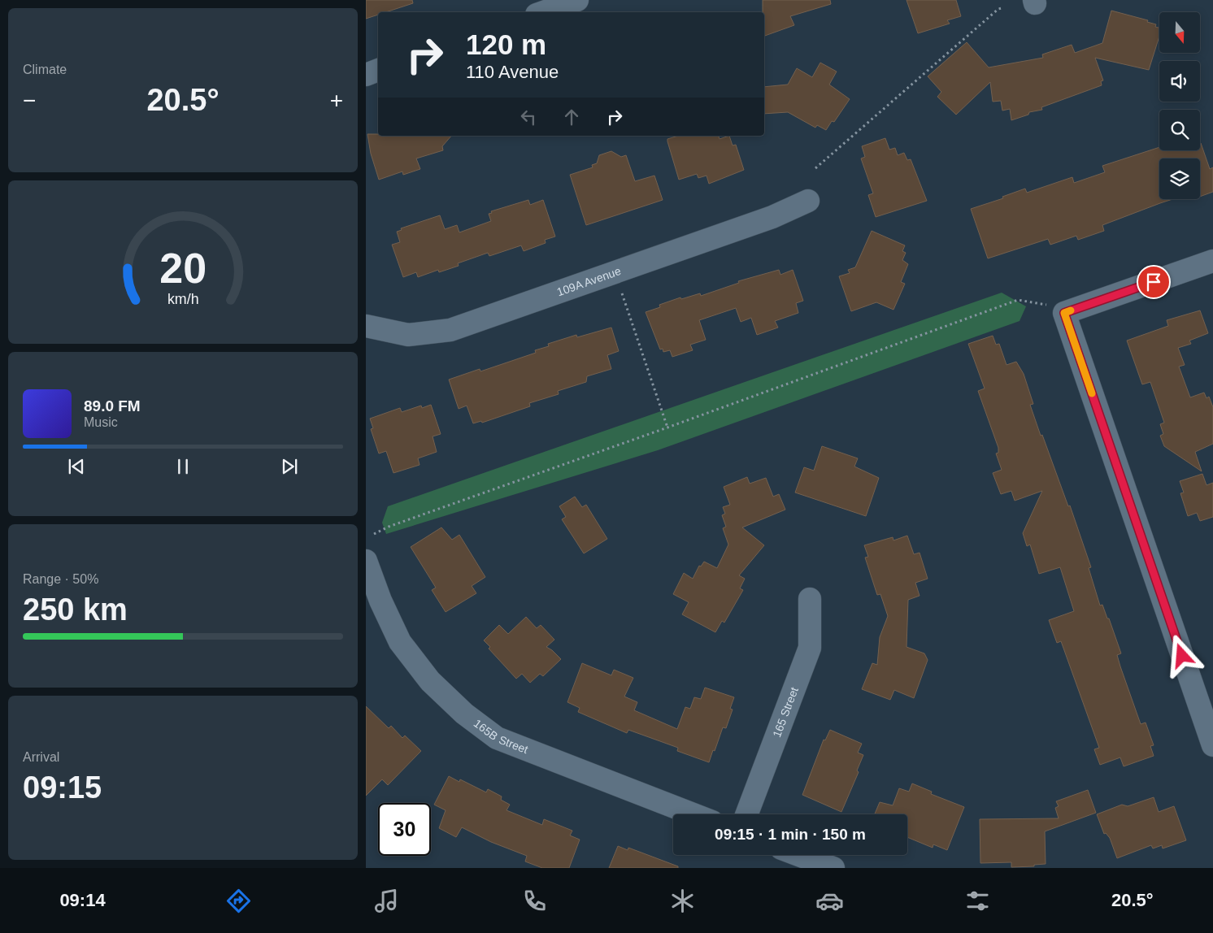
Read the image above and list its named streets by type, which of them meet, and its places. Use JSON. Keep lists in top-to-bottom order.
{
  "streets": {
    "street": ["109A Avenue", "165 Street", "165B Street"]
  },
  "north": "bottom",
  "page": {
    "tile": [
      "Climate",
      ["Range · 50%", "250 km"],
      ["Arrival", "09:15"]
    ],
    "turn": ["120 m", "110 Avenue"],
    "heat": ["−", "20.5°", "+"],
    "song": ["89.0 FM", "Music"],
    "limit": "30",
    "trip": "09:15 · 1 min · 150 m",
    "tabs": ["09:14", "20.5°"],
    "gauge": ["20", "km/h"]
  }
}
